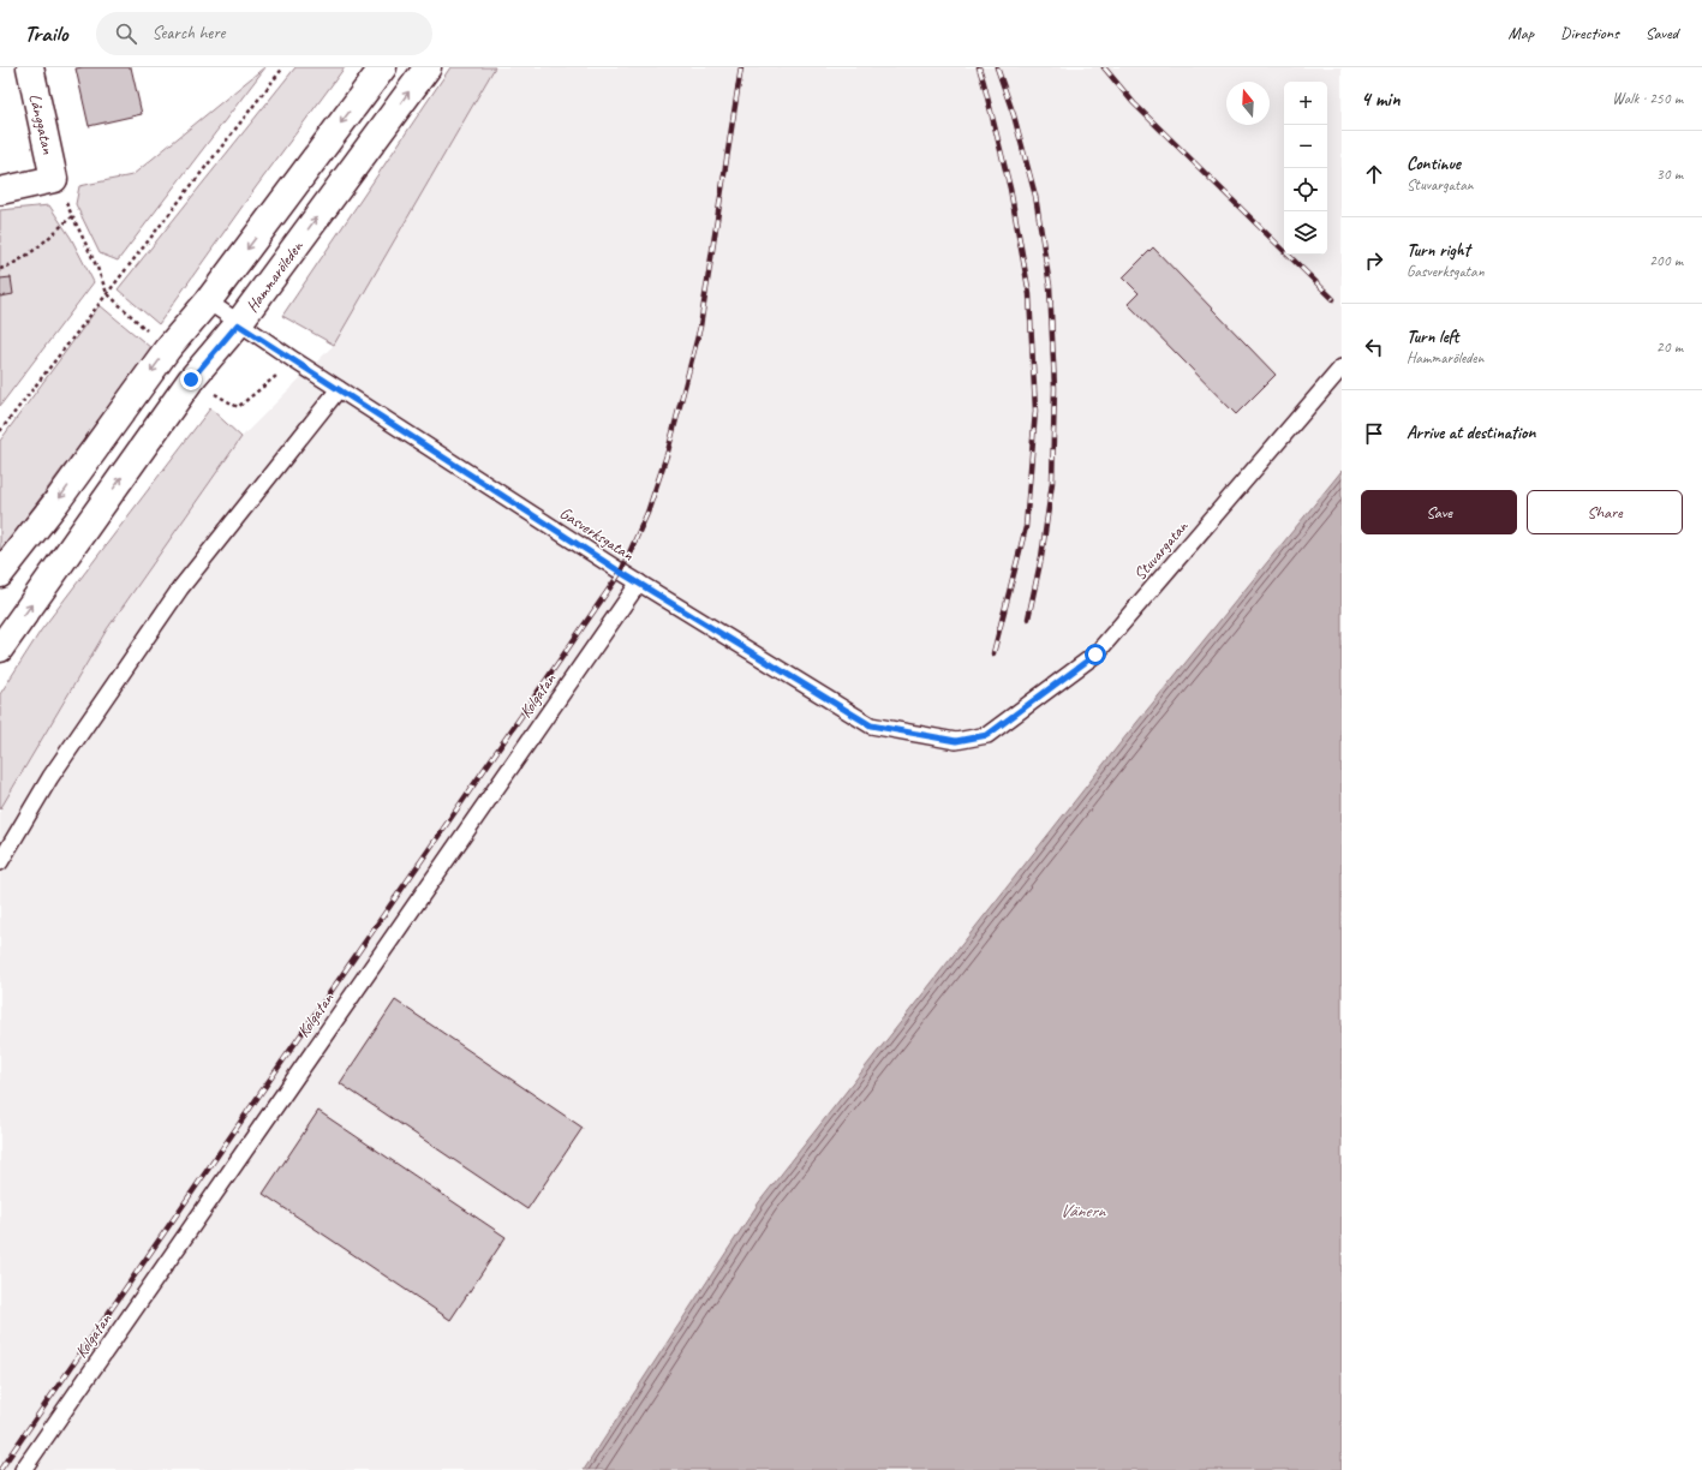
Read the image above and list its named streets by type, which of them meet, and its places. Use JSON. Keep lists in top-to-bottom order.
{
  "streets": {
    "main road": ["Långgatan", "Hammaröleden"],
    "lane": ["Gasverksgatan", "Stuvargatan", "Kolgatan"]
  },
  "crossings": [
    ["Hammaröleden", "Gasverksgatan"],
    ["Gasverksgatan", "Stuvargatan"],
    ["Gasverksgatan", "Kolgatan"]
  ],
  "water": ["Vänern"],
  "north": "top",
  "page": {
    "header": "Trailo",
    "search": "Search here",
    "nav": ["Map", "Directions", "Saved"],
    "heading": ["4 min", "Walk · 250 m"],
    "map_buttons": ["+", "−"],
    "list": [
      ["Continue", "Stuvargatan", "30 m"],
      ["Turn right", "Gasverksgatan", "200 m"],
      ["Turn left", "Hammaröleden", "20 m"],
      "Arrive at destination"
    ],
    "buttons": ["Save", "Share"]
  }
}
